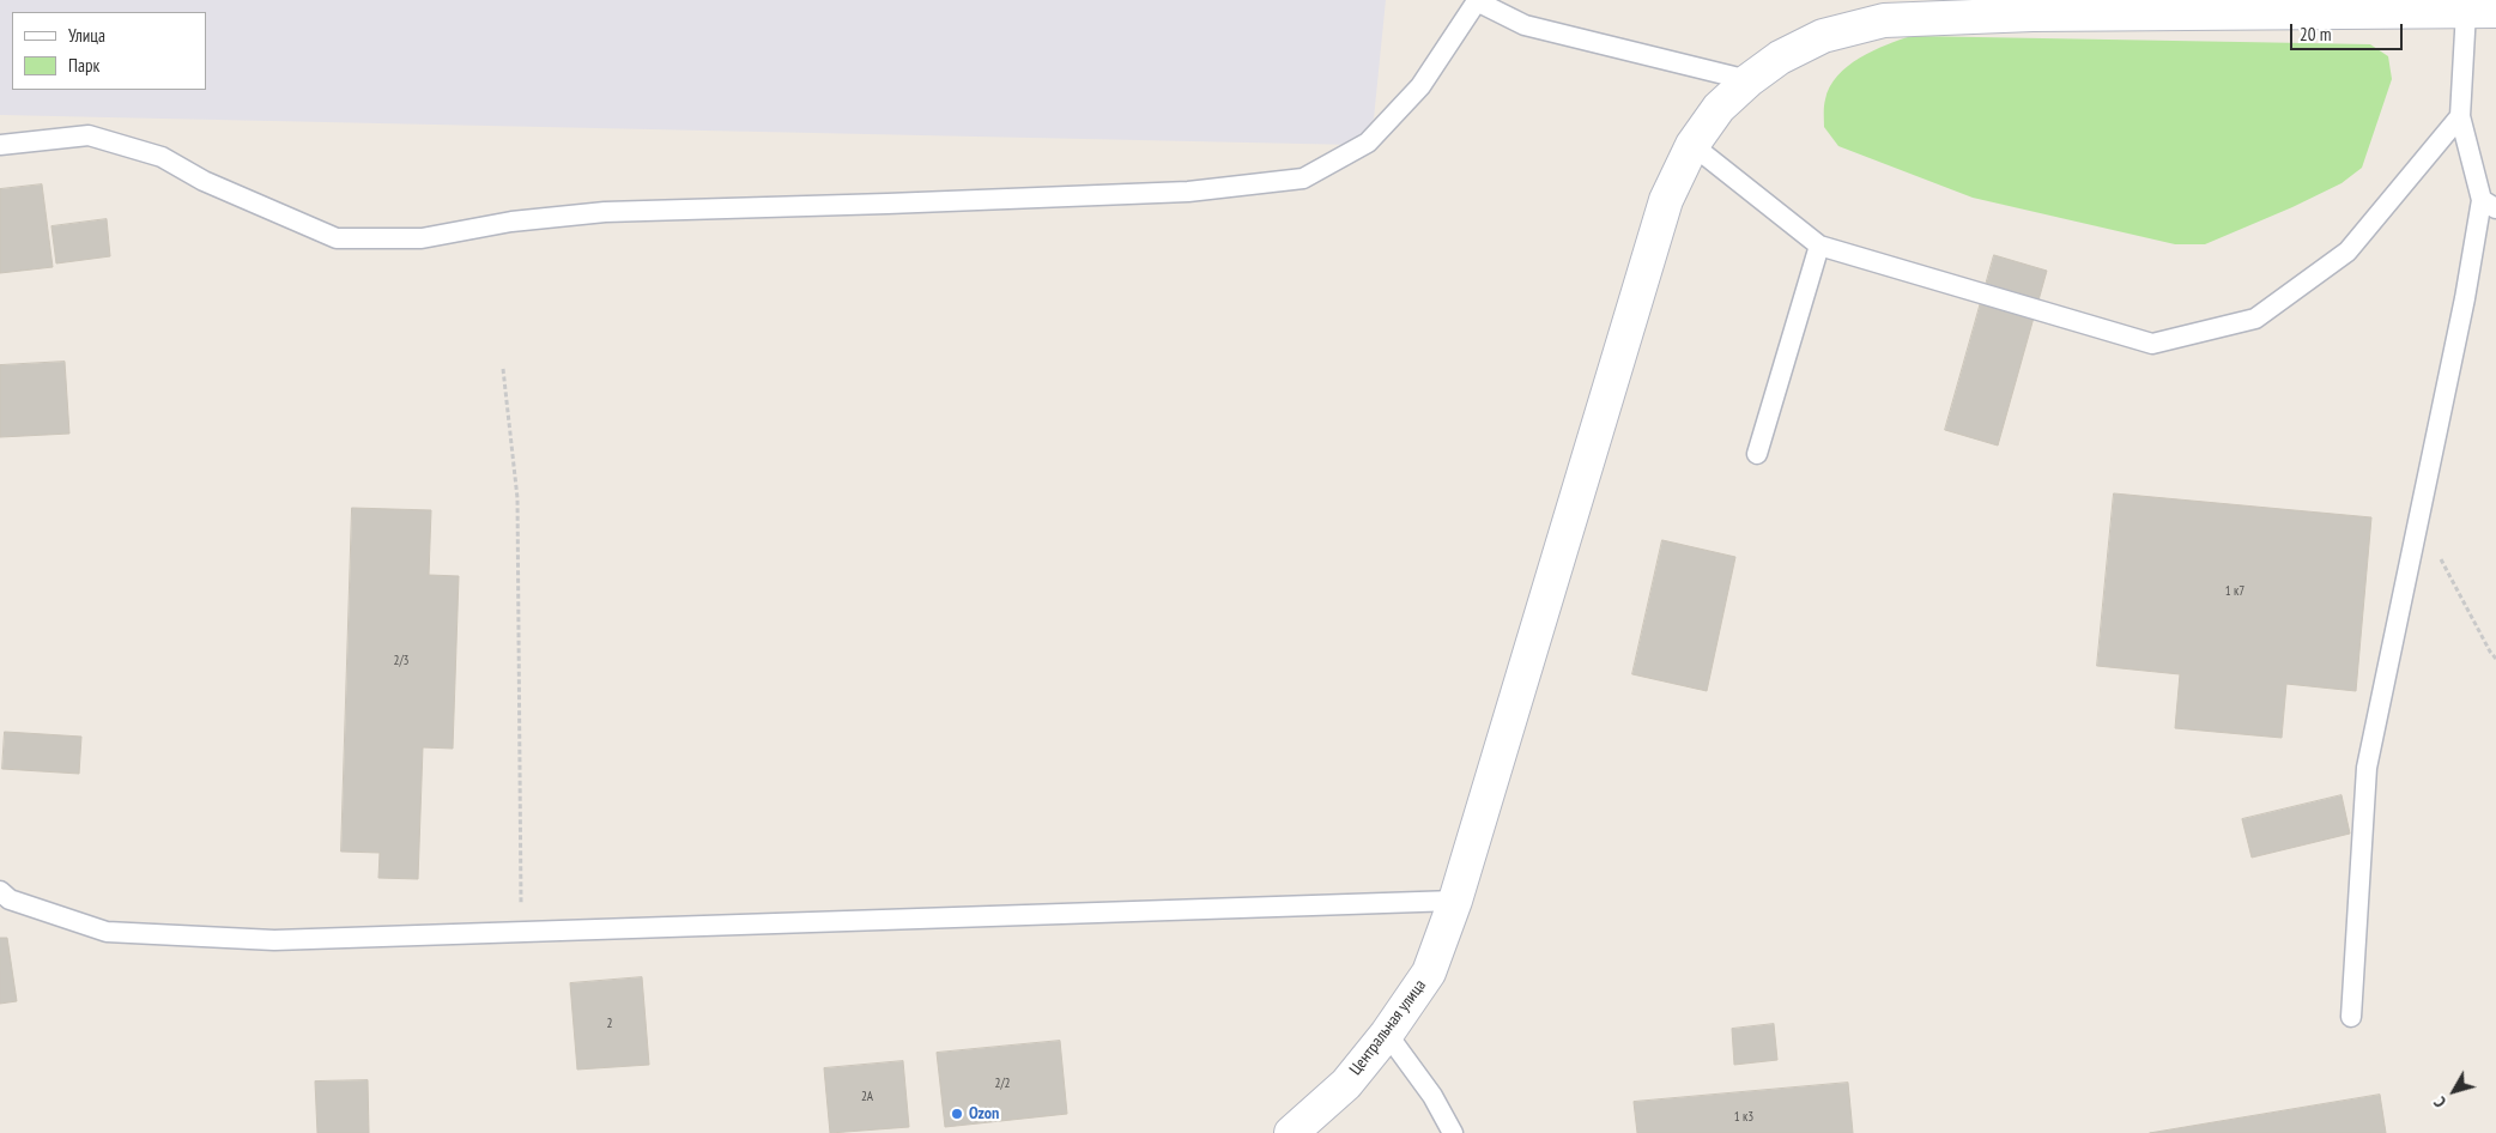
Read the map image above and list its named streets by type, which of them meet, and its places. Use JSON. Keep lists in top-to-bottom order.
{
  "streets": {
    "street": ["Центральная улица"]
  },
  "places": ["Ozon"],
  "house_numbers": [
    "1 к7",
    "2/3",
    "2",
    "2/2",
    "2А",
    "1 к3"
  ],
  "legend": ["Улица", "Парк"],
  "scale_bar": "20 m",
  "north": "bottom left"
}
